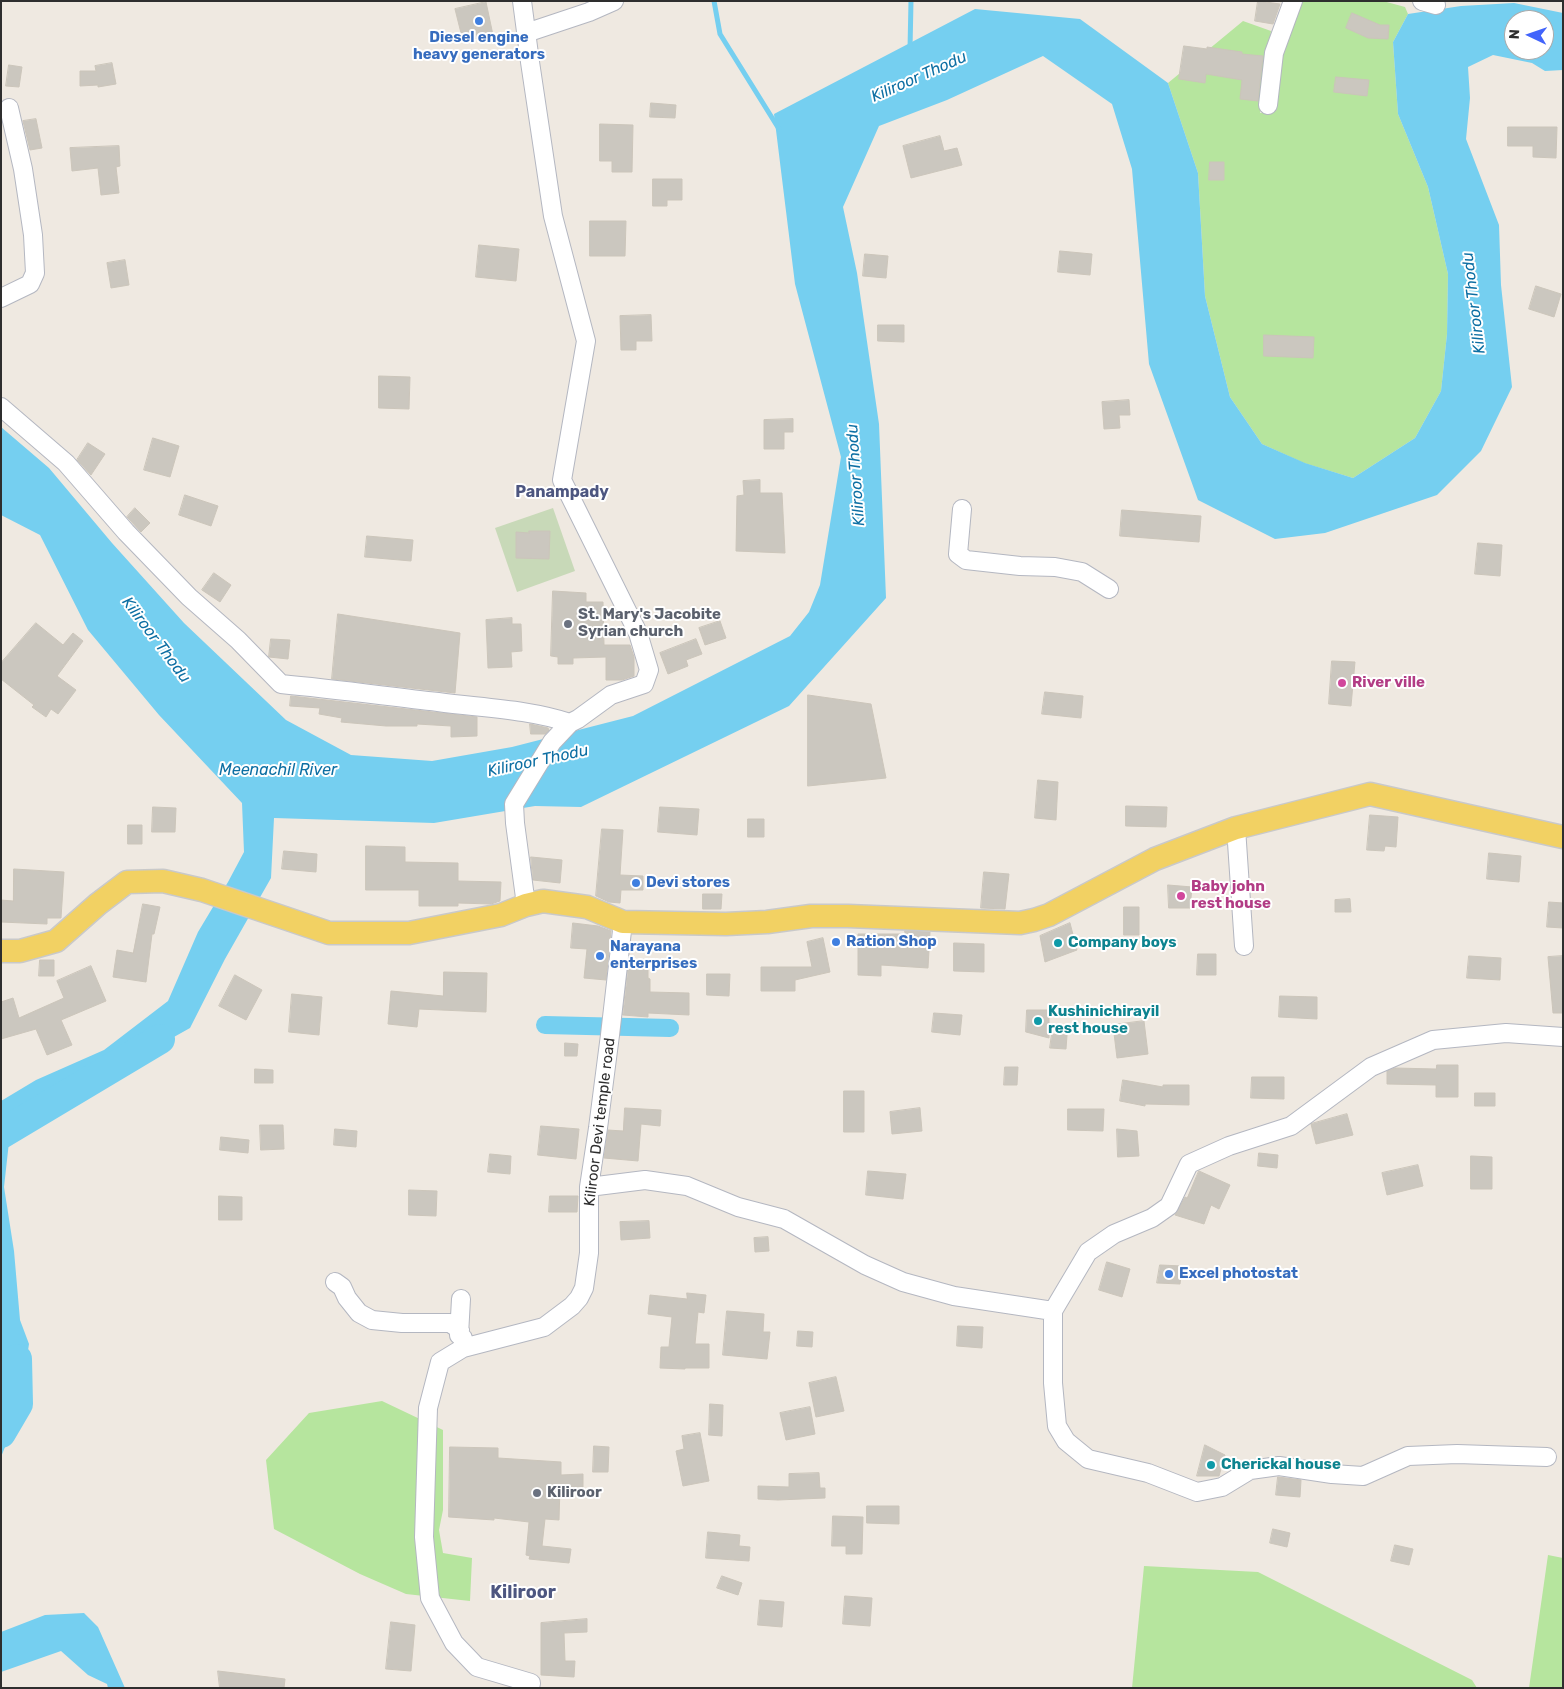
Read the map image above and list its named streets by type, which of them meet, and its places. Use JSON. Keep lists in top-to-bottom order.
{
  "streets": {
    "street": ["Kiliroor Devi temple road"]
  },
  "districts": ["Panampady", "Kiliroor"],
  "water": ["Kiliroor Thodu", "Meenachil River"],
  "places": [
    "Diesel engine heavy generators",
    "St. Mary's Jacobite Syrian church",
    "River ville",
    "Devi stores",
    "Baby john rest house",
    "Ration Shop",
    "Company boys",
    "Narayana enterprises",
    "Kushinichirayil rest house",
    "Excel photostat",
    "Cherickal house",
    "Kiliroor"
  ],
  "north": "left"
}
